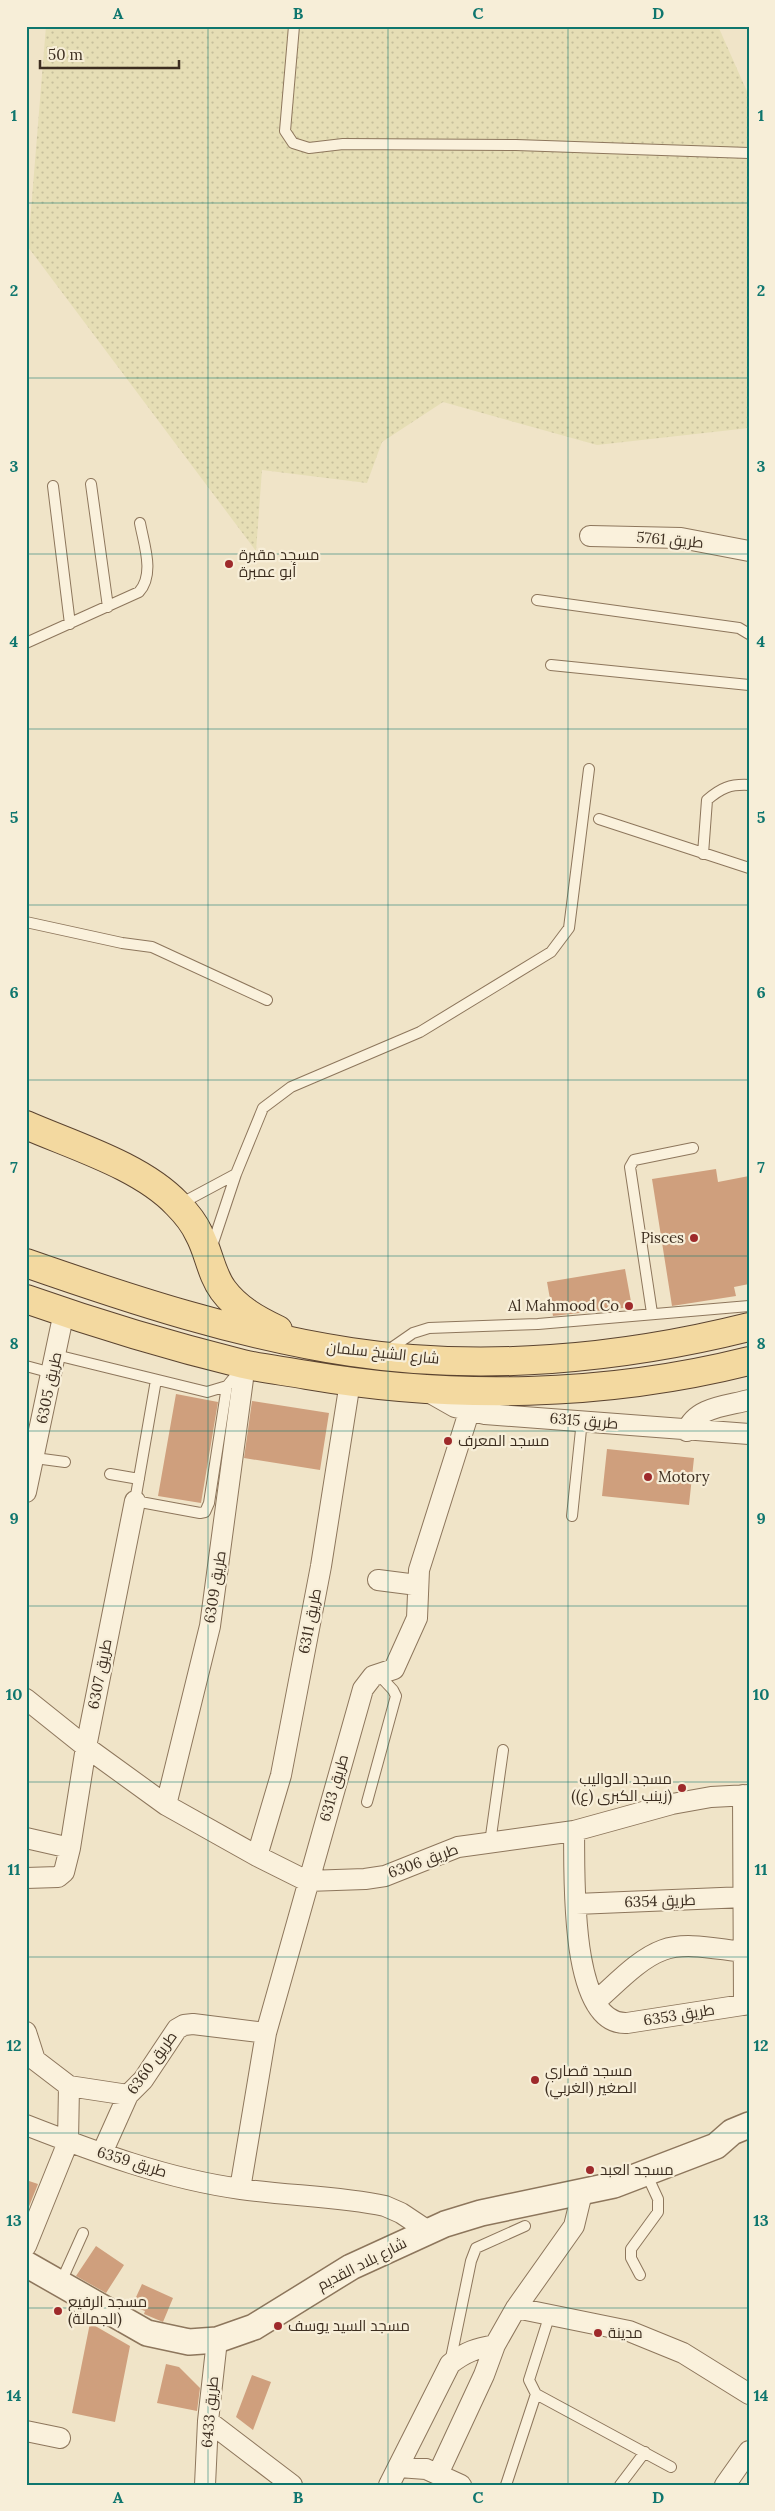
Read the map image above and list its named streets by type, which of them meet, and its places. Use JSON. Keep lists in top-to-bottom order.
{
  "streets": {
    "main road": ["شارع الشيخ سلمان"],
    "street": [
      "طريق 5761",
      "طريق 6305",
      "طريق 6315",
      "طريق 6309",
      "طريق 6311",
      "طريق 6307",
      "طريق 6313",
      "طريق 6306",
      "طريق 6354",
      "طريق 6353",
      "طريق 6360",
      "طريق 6359",
      "شارع بلاد القديم",
      "طريق 6433"
    ]
  },
  "crossings": [
    ["شارع الشيخ سلمان", "طريق 6305"],
    ["شارع الشيخ سلمان", "طريق 6315"],
    ["شارع الشيخ سلمان", "طريق 6309"],
    ["شارع الشيخ سلمان", "طريق 6311"],
    ["طريق 6315", "طريق 6313"],
    ["طريق 6309", "طريق 6306"],
    ["طريق 6311", "طريق 6306"],
    ["طريق 6307", "طريق 6306"],
    ["طريق 6313", "طريق 6306"],
    ["طريق 6313", "طريق 6360"],
    ["طريق 6313", "طريق 6359"],
    ["طريق 6360", "طريق 6359"],
    ["طريق 6359", "شارع بلاد القديم"],
    ["شارع بلاد القديم", "طريق 6433"]
  ],
  "places": [
    "مسجد مقبرة أبو عمبرة",
    "Pisces",
    "Al Mahmood Co",
    "مسجد المعرف",
    "Motory",
    "مسجد الدواليب (زينب الكبرى (ع))",
    "مسجد قصاري الصغير (الغربي)",
    "مسجد العبد",
    "مسجد الرفيع (الجمالة)",
    "مسجد السيد يوسف",
    "مدينة"
  ],
  "scale_bar": "50 m",
  "grid": {
    "columns": [
      "A",
      "B",
      "C",
      "D"
    ],
    "rows": [
      "1",
      "2",
      "3",
      "4",
      "5",
      "6",
      "7",
      "8",
      "9",
      "10",
      "11",
      "12",
      "13",
      "14"
    ]
  }
}
